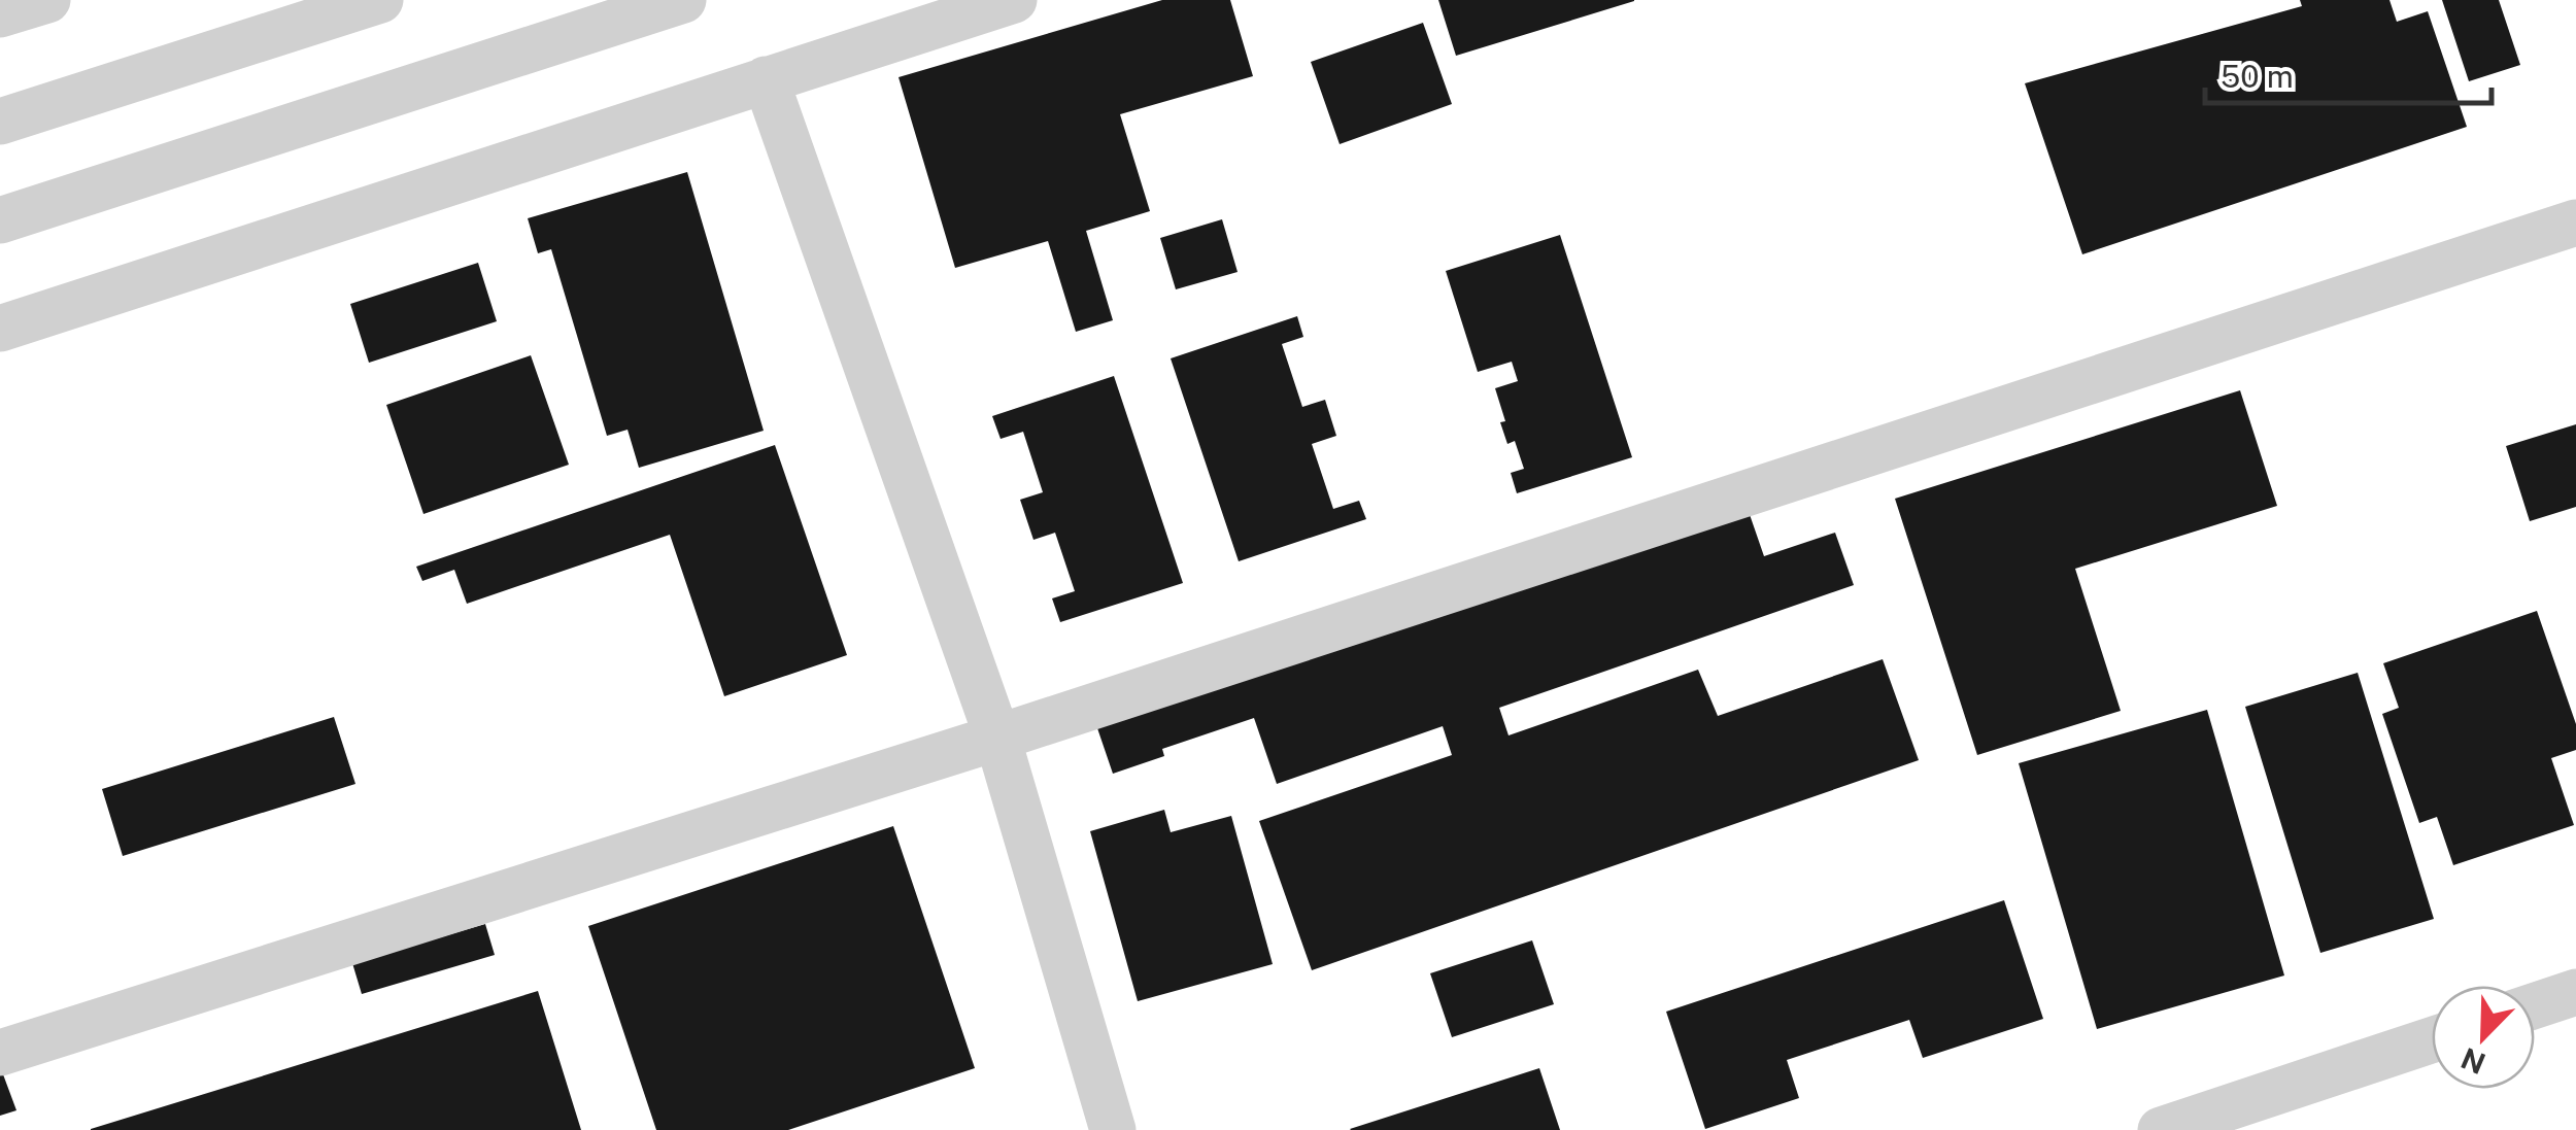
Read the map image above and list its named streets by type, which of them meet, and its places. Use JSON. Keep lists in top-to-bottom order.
{
  "scale_bar": "50 m",
  "north": "bottom left"
}
